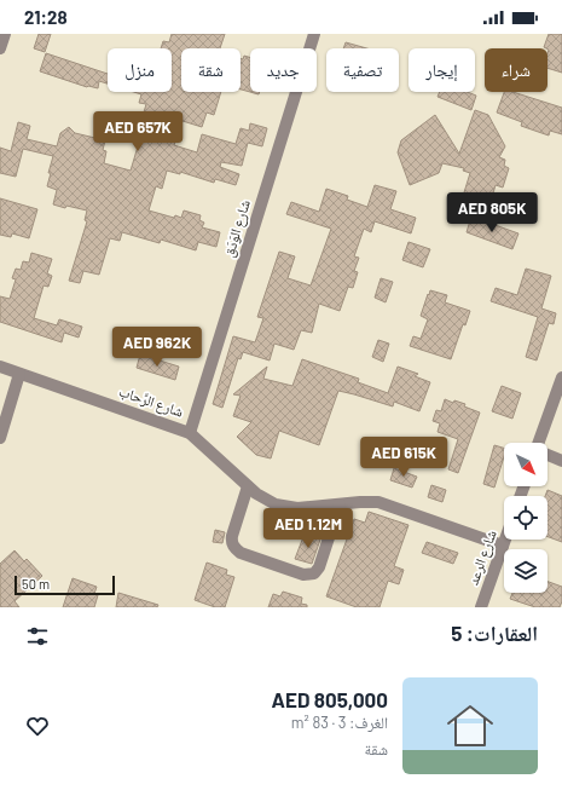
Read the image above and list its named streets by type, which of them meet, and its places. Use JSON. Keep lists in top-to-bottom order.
{
  "streets": {
    "street": ["شارع الوَدَق", "شارع الرِّحاب", "شارع الرعد"]
  },
  "crossings": [
    ["شارع الوَدَق", "شارع الرِّحاب"],
    ["شارع الرِّحاب", "شارع الرعد"]
  ],
  "scale_bar": "50 m",
  "north": "bottom right",
  "page": {
    "status": "21:28",
    "chip": [
      "شراء",
      "إيجار",
      "تصفية",
      "جديد",
      "شقة",
      "منزل"
    ],
    "price": [
      "AED 657K",
      "AED 805K",
      "AED 962K",
      "AED 615K",
      "AED 1.12M"
    ],
    "scale": "50 m",
    "heading": "العقارات: 5",
    "list": [
      {
        "name": "AED 805,000",
        "note": "الغرف: 3 · 83 m² · شقة"
      }
    ]
  }
}
